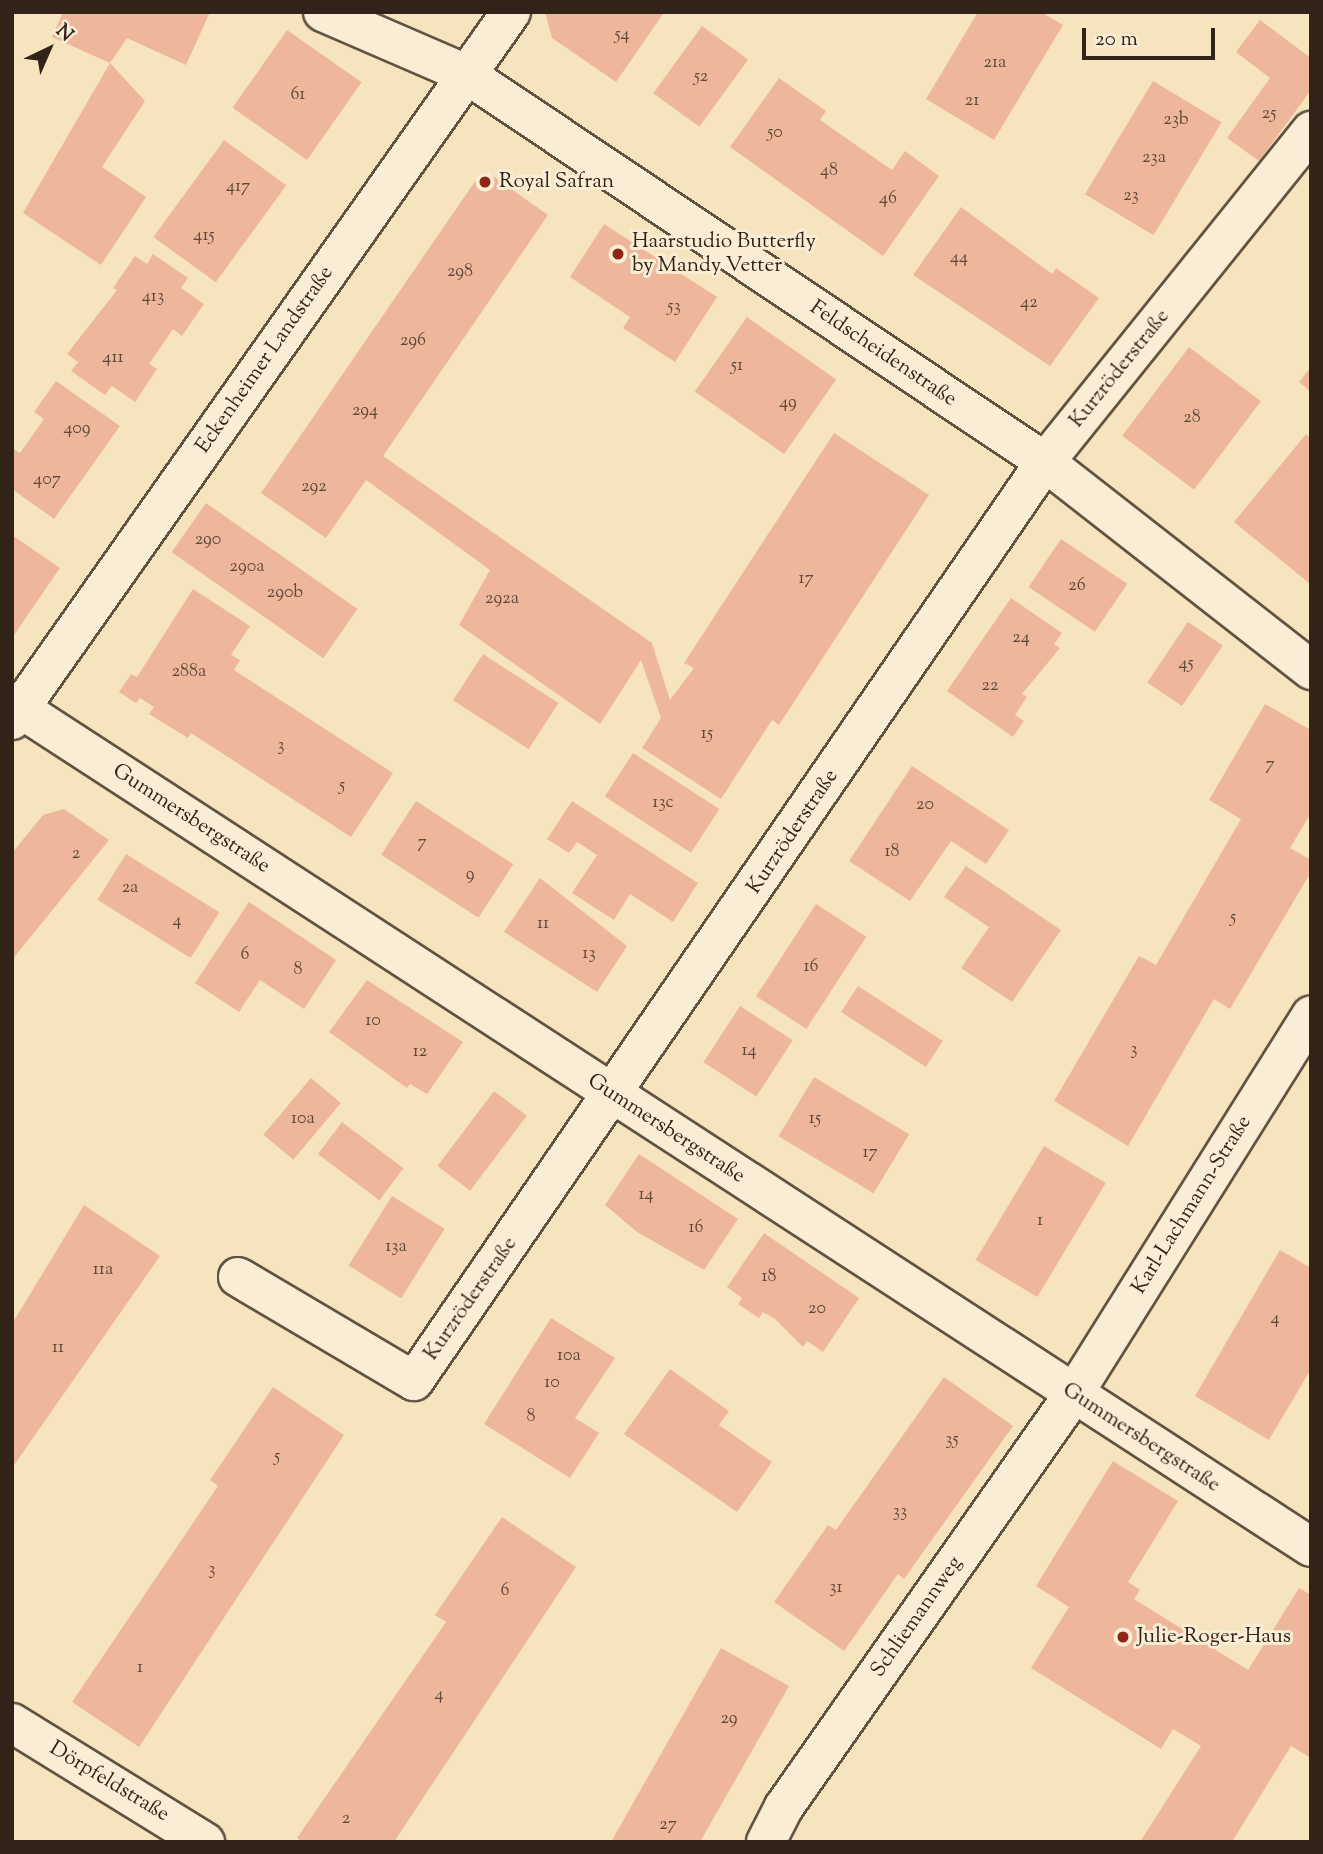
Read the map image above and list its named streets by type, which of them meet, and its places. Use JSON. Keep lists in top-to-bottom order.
{
  "streets": {
    "street": [
      "Feldscheidenstraße",
      "Eckenheimer Landstraße",
      "Kurzröderstraße",
      "Gummersbergstraße",
      "Karl-Lachmann-Straße",
      "Schliemannweg",
      "Dörpfeldstraße"
    ]
  },
  "crossings": [
    ["Feldscheidenstraße", "Eckenheimer Landstraße"],
    ["Feldscheidenstraße", "Kurzröderstraße"],
    ["Eckenheimer Landstraße", "Gummersbergstraße"],
    ["Kurzröderstraße", "Gummersbergstraße"],
    ["Gummersbergstraße", "Karl-Lachmann-Straße"],
    ["Gummersbergstraße", "Schliemannweg"],
    ["Karl-Lachmann-Straße", "Schliemannweg"]
  ],
  "places": ["Royal Safran", "Haarstudio Butterfly by Mandy Vetter", "Julie-Roger-Haus"],
  "house_numbers": [
    "54",
    "21a",
    "52",
    "61",
    "21",
    "25",
    "23b",
    "50",
    "23a",
    "48",
    "417",
    "23",
    "46",
    "415",
    "44",
    "298",
    "413",
    "42",
    "53",
    "296",
    "411",
    "51",
    "49",
    "294",
    "28",
    "409",
    "407",
    "292",
    "290",
    "290a",
    "17",
    "26",
    "290b",
    "292a",
    "24",
    "45",
    "288a",
    "22",
    "15",
    "3",
    "7",
    "5",
    "13c",
    "20",
    "7",
    "18",
    "2",
    "9",
    "2a",
    "5",
    "4",
    "11",
    "13",
    "6",
    "16",
    "8",
    "10",
    "3",
    "14",
    "12",
    "10a",
    "15",
    "17",
    "14",
    "1",
    "16",
    "13a",
    "11a",
    "18",
    "20",
    "4",
    "11",
    "10a",
    "10",
    "8",
    "35",
    "5",
    "33",
    "3",
    "31",
    "6",
    "1",
    "4",
    "29",
    "2",
    "27"
  ],
  "scale_bar": "20 m",
  "north": "top right"
}
